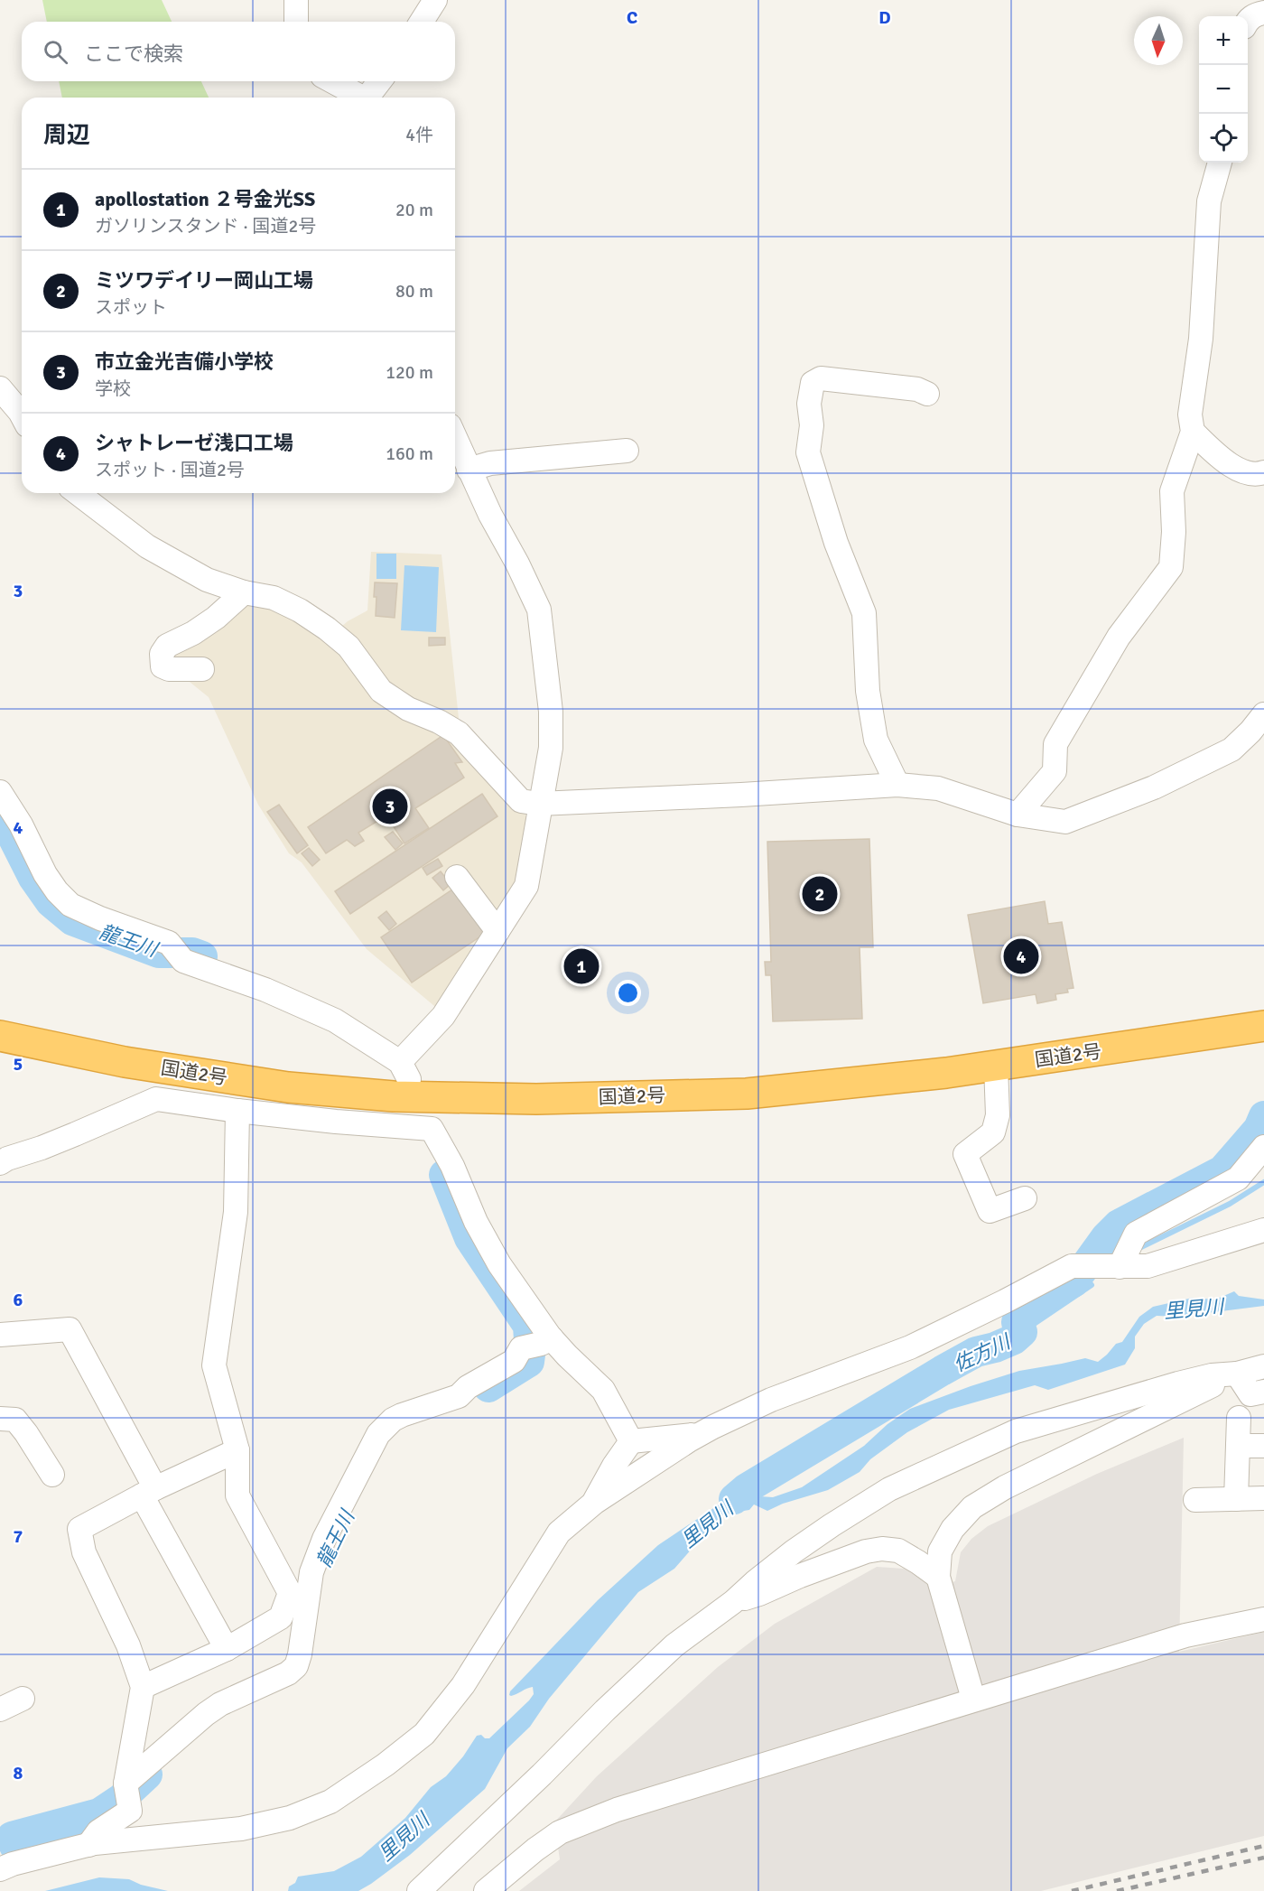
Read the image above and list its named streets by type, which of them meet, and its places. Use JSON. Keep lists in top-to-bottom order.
{
  "streets": {
    "highway": ["国道2号"]
  },
  "water": ["龍王川", "里見川", "佐方川"],
  "north": "bottom",
  "page": {
    "map_buttons": ["+", "−"],
    "search": "ここで検索",
    "heading": ["周辺", "4件"],
    "list": [
      {
        "mark": "1",
        "name": "apollostation ２号金光SS",
        "note": "ガソリンスタンド · 国道2号",
        "value": "20 m"
      },
      {
        "mark": "2",
        "name": "ミツワデイリー岡山工場",
        "note": "スポット",
        "value": "80 m"
      },
      {
        "mark": "3",
        "name": "市立金光吉備小学校",
        "note": "学校",
        "value": "120 m"
      },
      {
        "mark": "4",
        "name": "シャトレーゼ浅口工場",
        "note": "スポット · 国道2号",
        "value": "160 m"
      }
    ],
    "pins": [
      "3",
      "2",
      "4",
      "1"
    ]
  },
  "grid": {
    "columns": ["C", "D"],
    "rows": [
      "3",
      "4",
      "5",
      "6",
      "7",
      "8"
    ]
  }
}
